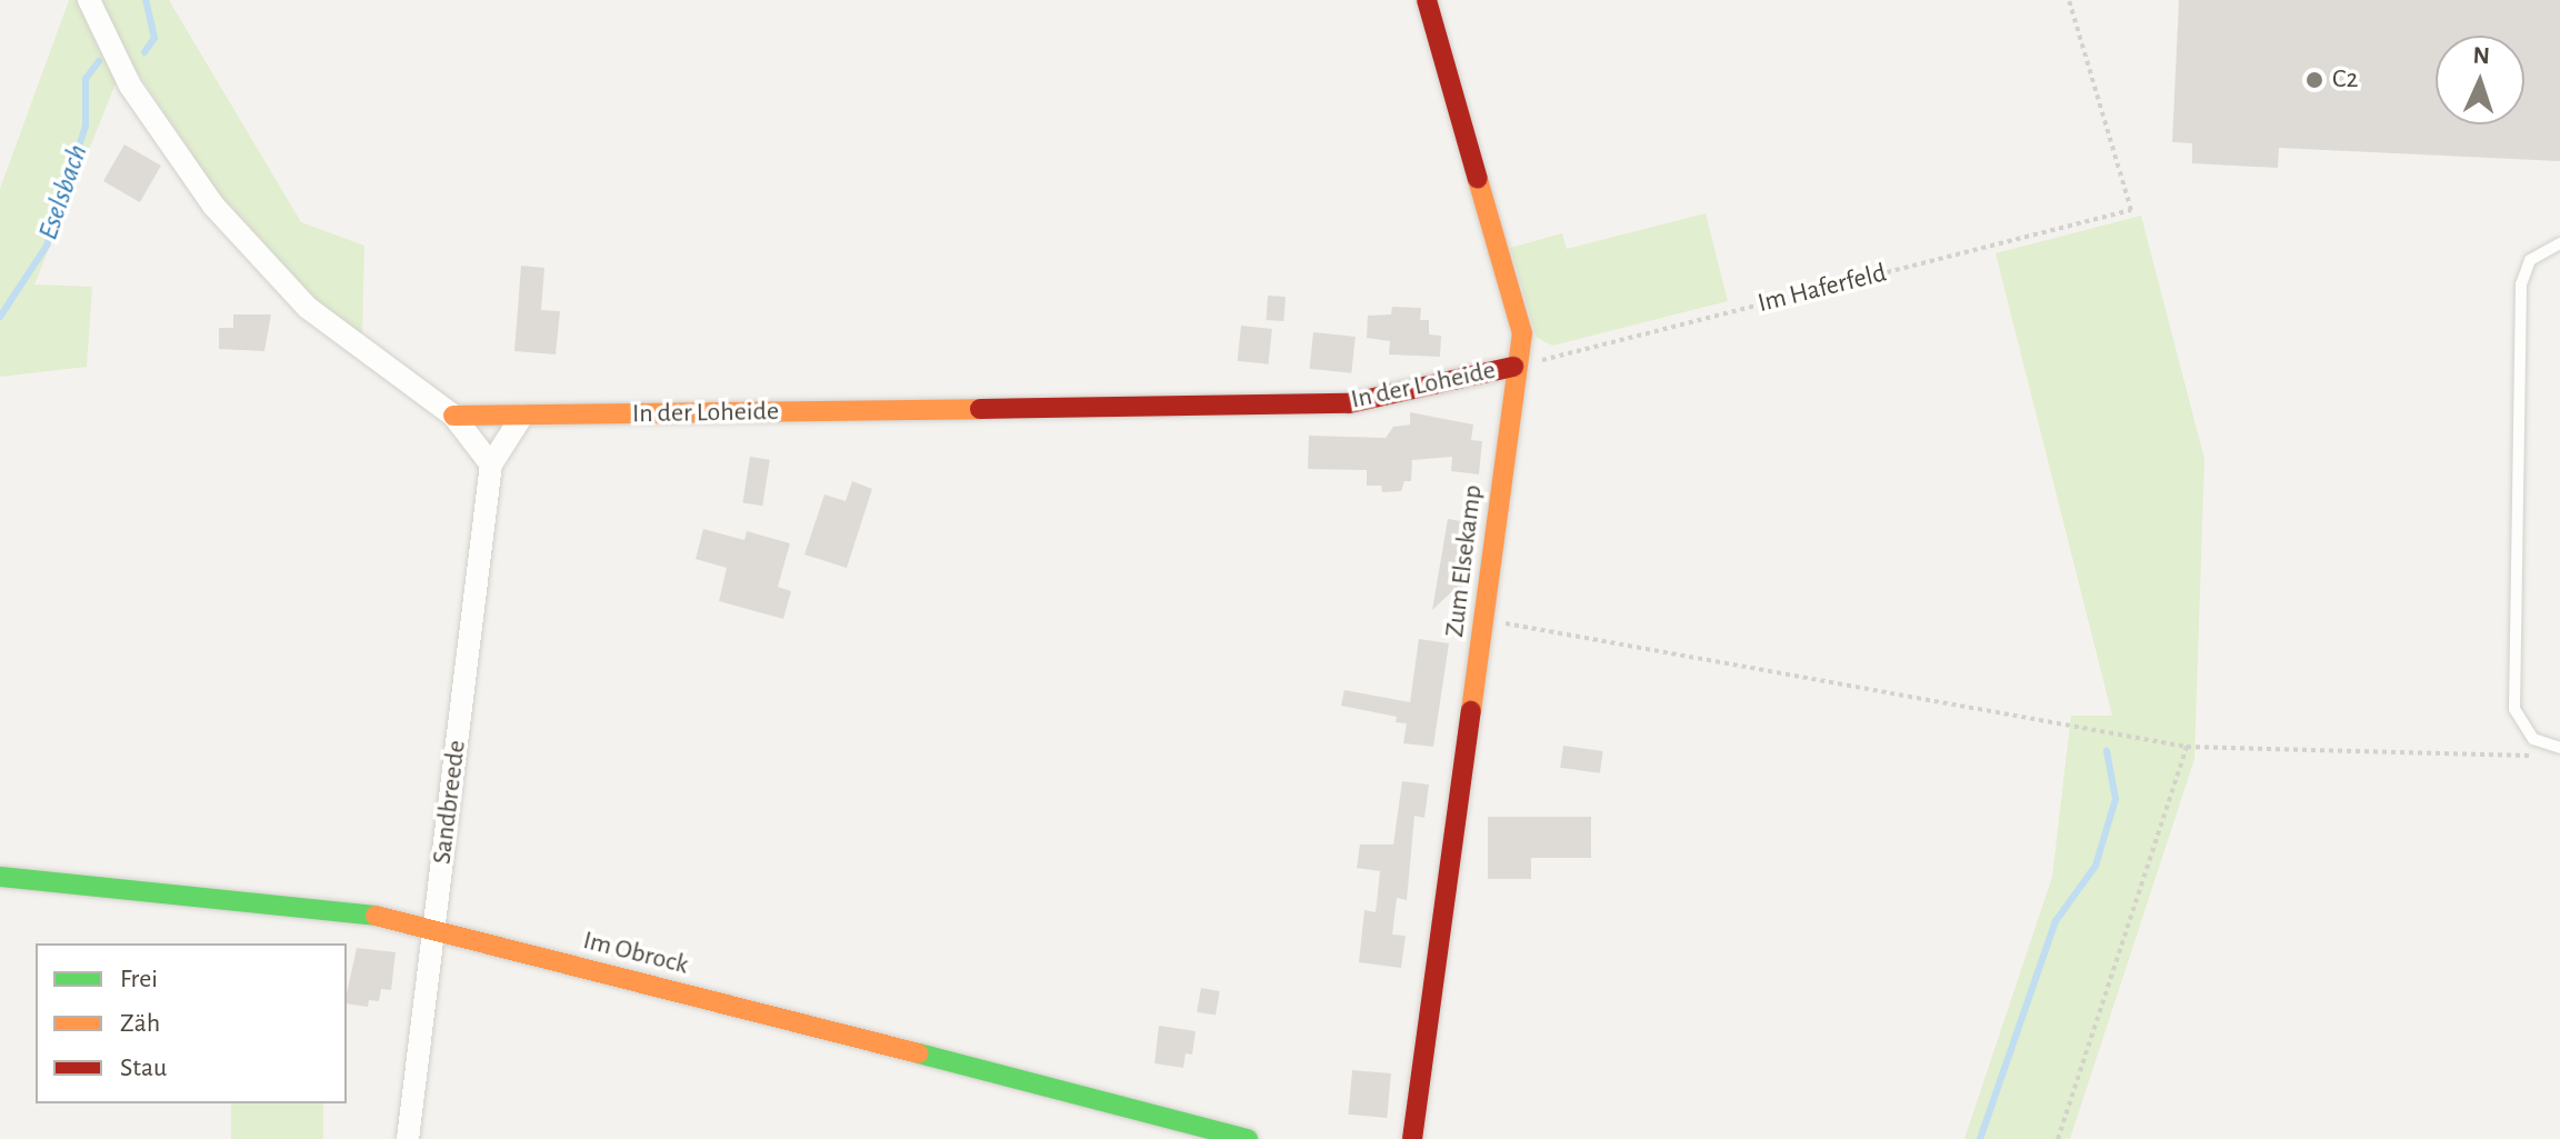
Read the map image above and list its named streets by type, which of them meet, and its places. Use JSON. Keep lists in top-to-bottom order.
{
  "streets": {
    "street": [
      "In der Loheide",
      "Zum Elsekamp",
      "Sandbreede",
      "Im Obrock"
    ],
    "path": ["Im Haferfeld"]
  },
  "crossings": [
    ["Im Haferfeld", "In der Loheide"],
    ["Im Haferfeld", "Zum Elsekamp"],
    ["In der Loheide", "Zum Elsekamp"],
    ["In der Loheide", "Sandbreede"],
    ["Sandbreede", "Im Obrock"]
  ],
  "water": ["Eselsbach"],
  "places": ["C2"],
  "legend": ["Frei", "Zäh", "Stau"],
  "north": "top"
}
